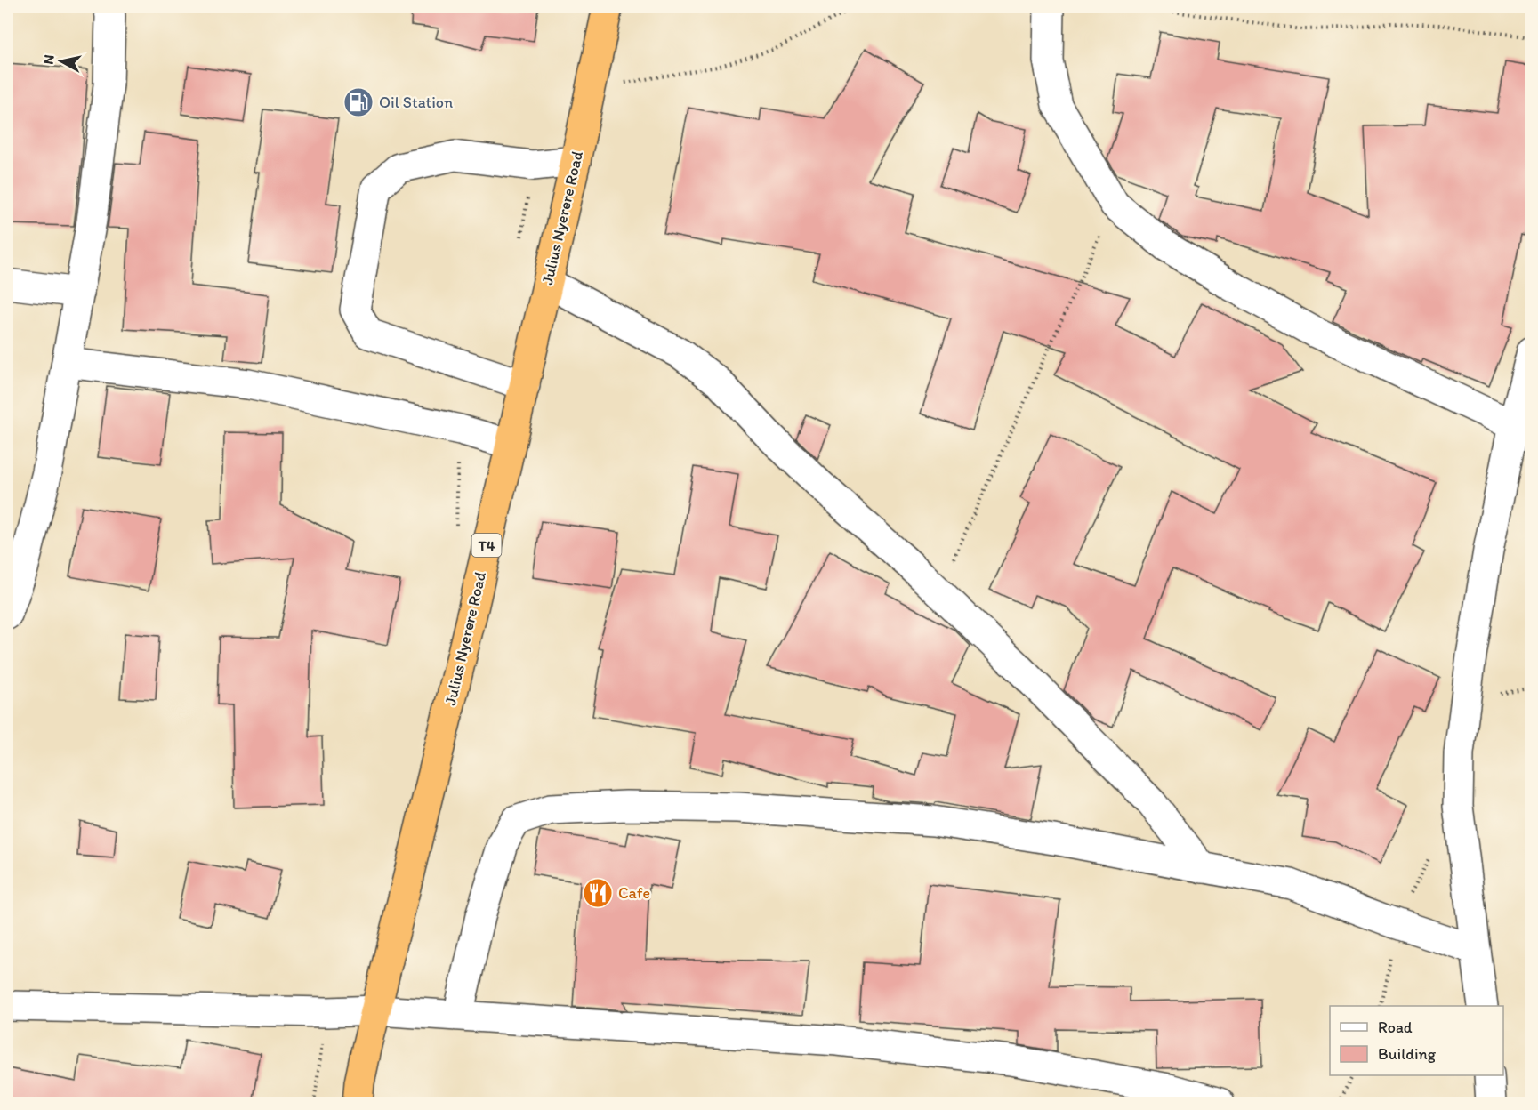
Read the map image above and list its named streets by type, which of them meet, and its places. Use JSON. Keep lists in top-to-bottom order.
{
  "streets": {
    "highway": ["Julius Nyerere Road", "T4"]
  },
  "places": {
    "fuel station": ["Oil Station"],
    "restaurant": ["Cafe"]
  },
  "legend": ["Road", "Building"],
  "north": "left"
}
